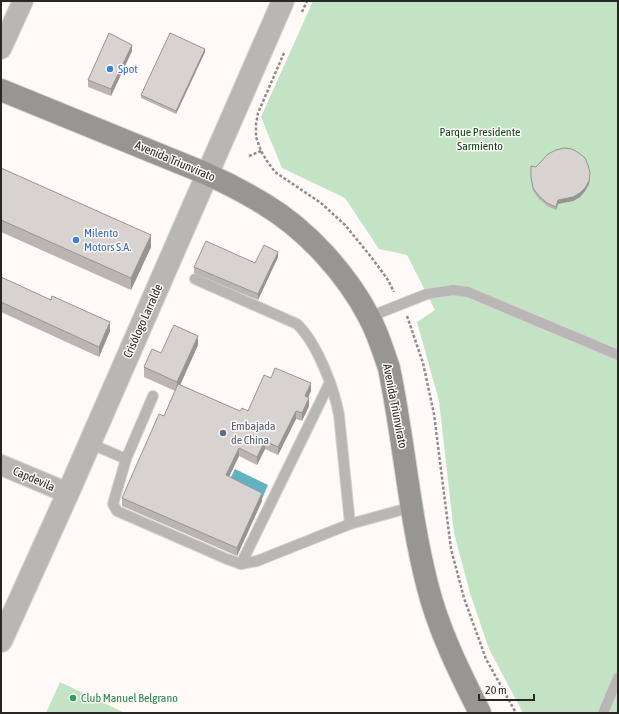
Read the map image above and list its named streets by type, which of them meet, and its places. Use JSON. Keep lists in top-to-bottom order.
{
  "streets": {
    "main road": ["Avenida Triunvirato"],
    "street": ["Crisólogo Larralde", "Capdevila"]
  },
  "crossings": [
    ["Avenida Triunvirato", "Crisólogo Larralde"],
    ["Crisólogo Larralde", "Capdevila"]
  ],
  "parks": ["Parque Presidente Sarmiento"],
  "places": [
    "Spot",
    "Milento Motors S.A.",
    "Embajada de China",
    "Club Manuel Belgrano"
  ],
  "scale_bar": "20 m"
}
